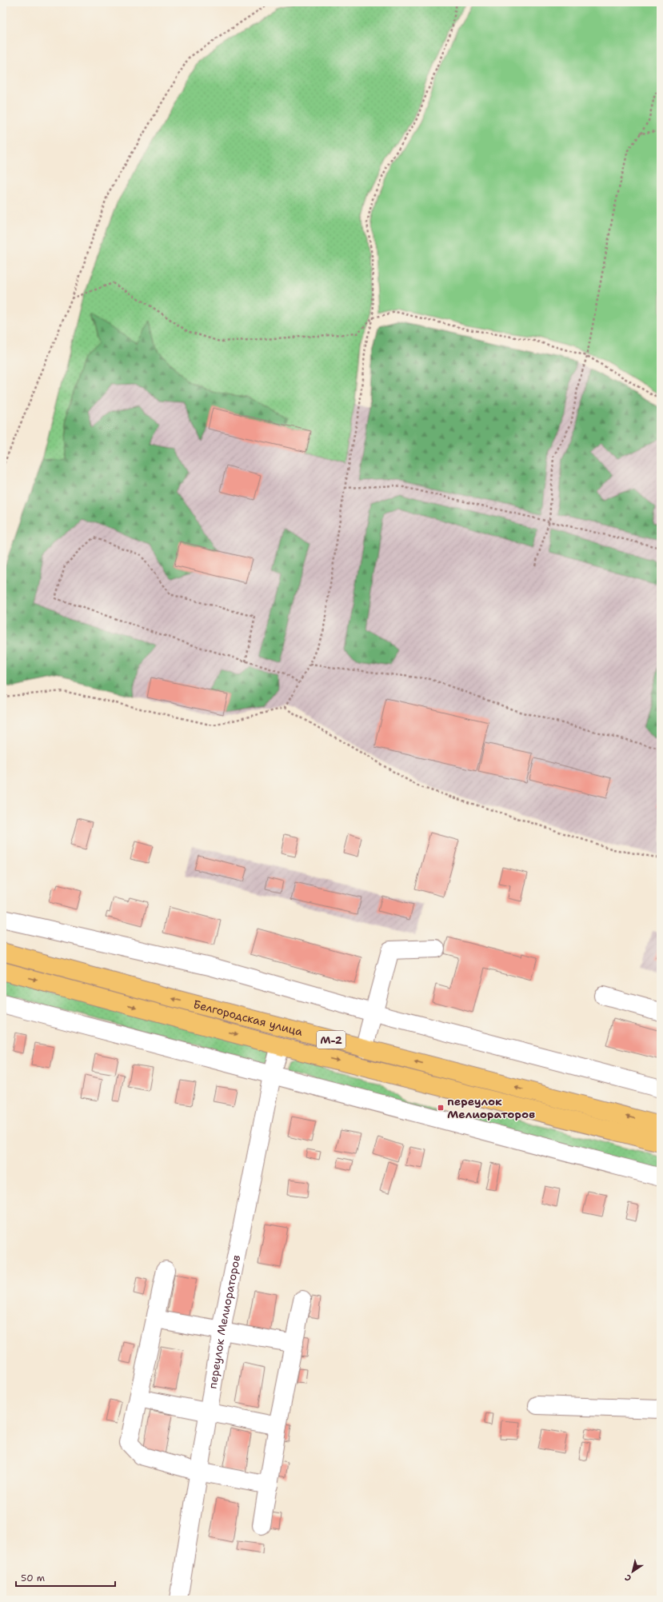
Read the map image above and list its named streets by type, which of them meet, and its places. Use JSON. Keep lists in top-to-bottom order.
{
  "streets": {
    "main road": ["Белгородская улица", "М-2"],
    "street": ["переулок Мелиораторов"]
  },
  "crossings": [
    ["Белгородская улица", "переулок Мелиораторов"]
  ],
  "places": {
    "transit": ["переулок Мелиораторов"]
  },
  "scale_bar": "50 m",
  "north": "bottom left"
}
